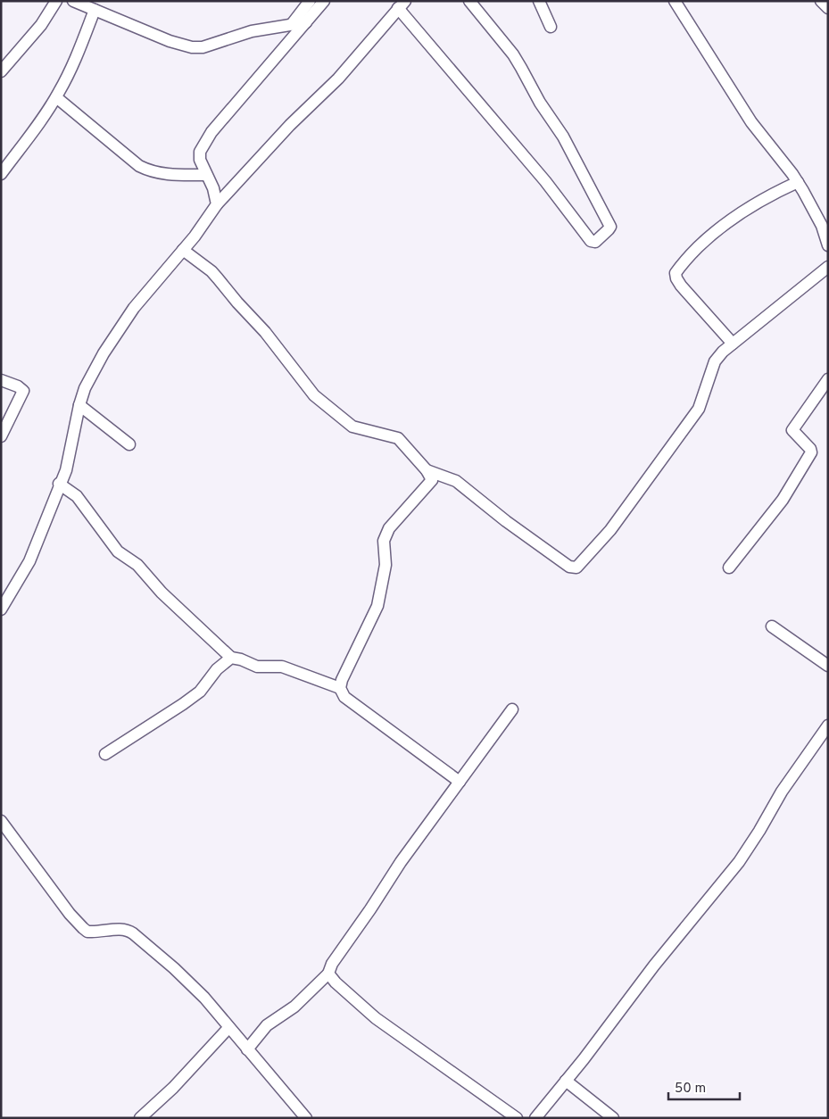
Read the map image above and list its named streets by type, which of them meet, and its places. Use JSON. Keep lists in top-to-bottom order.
{
  "scale_bar": "50 m"
}
